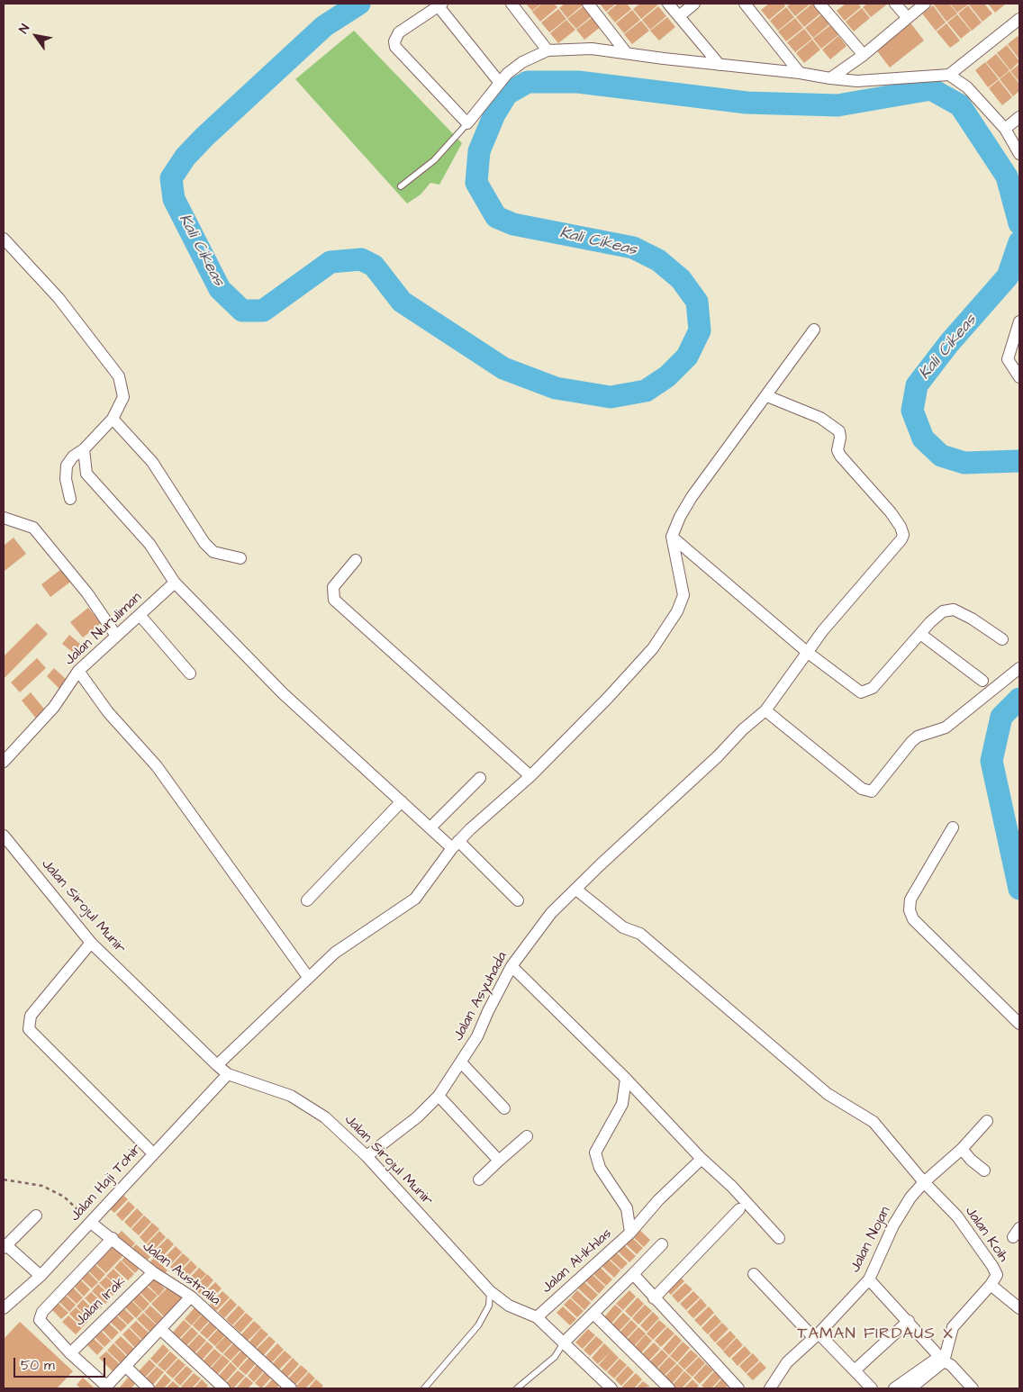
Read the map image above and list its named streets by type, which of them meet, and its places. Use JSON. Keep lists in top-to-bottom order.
{
  "streets": {
    "street": [
      "Jalan Nuruliman",
      "Jalan Sirojul Munir",
      "Jalan Asyuhada",
      "Jalan Haji Tohir",
      "Jalan Koih",
      "Jalan Nojan",
      "Jalan Al-Ikhlas",
      "Jalan Australia",
      "Jalan Irak"
    ]
  },
  "crossings": [
    ["Jalan Sirojul Munir", "Jalan Asyuhada"],
    ["Jalan Sirojul Munir", "Jalan Haji Tohir"],
    ["Jalan Sirojul Munir", "Jalan Al-Ikhlas"],
    ["Jalan Haji Tohir", "Jalan Australia"],
    ["Jalan Koih", "Jalan Nojan"],
    ["Jalan Australia", "Jalan Irak"]
  ],
  "districts": ["TAMAN FIRDAUS X"],
  "water": ["Kali Cikeas"],
  "scale_bar": "50 m",
  "north": "top left"
}
